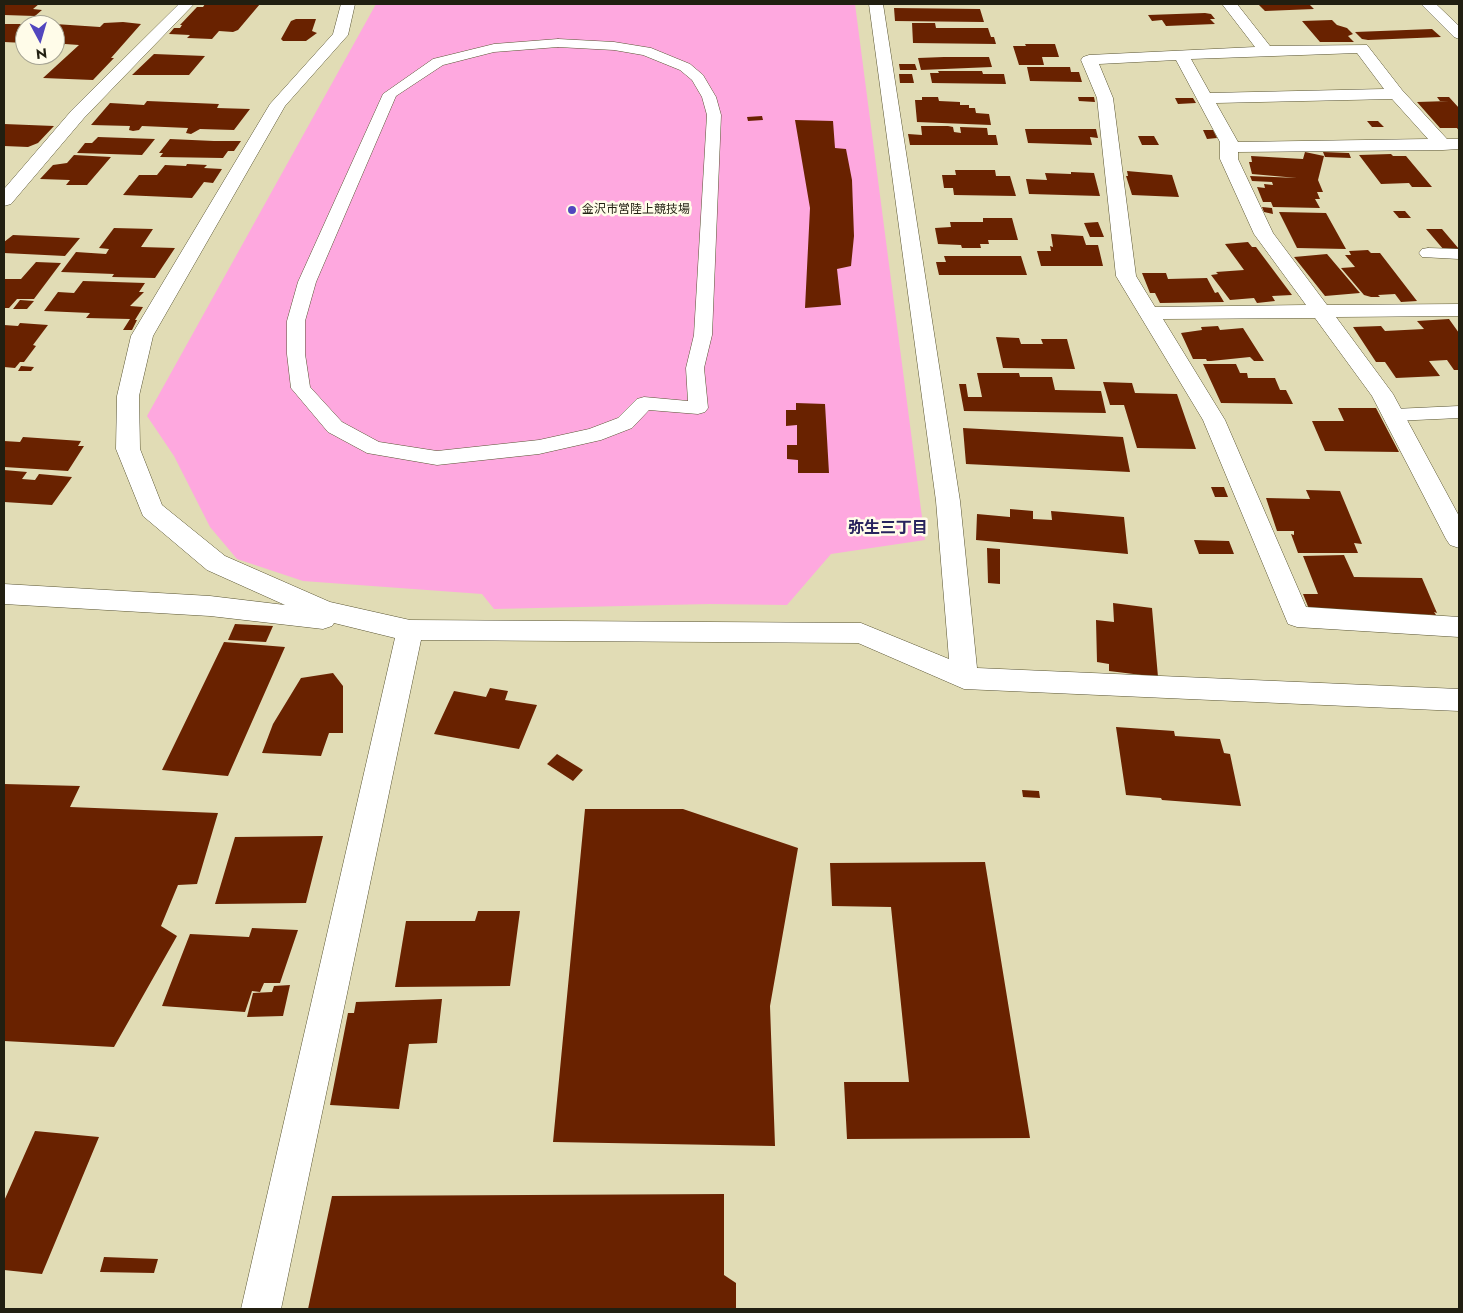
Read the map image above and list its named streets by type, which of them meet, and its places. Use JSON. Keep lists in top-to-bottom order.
{
  "districts": ["弥生三丁目"],
  "places": ["金沢市営陸上競技場"],
  "north": "bottom"
}
